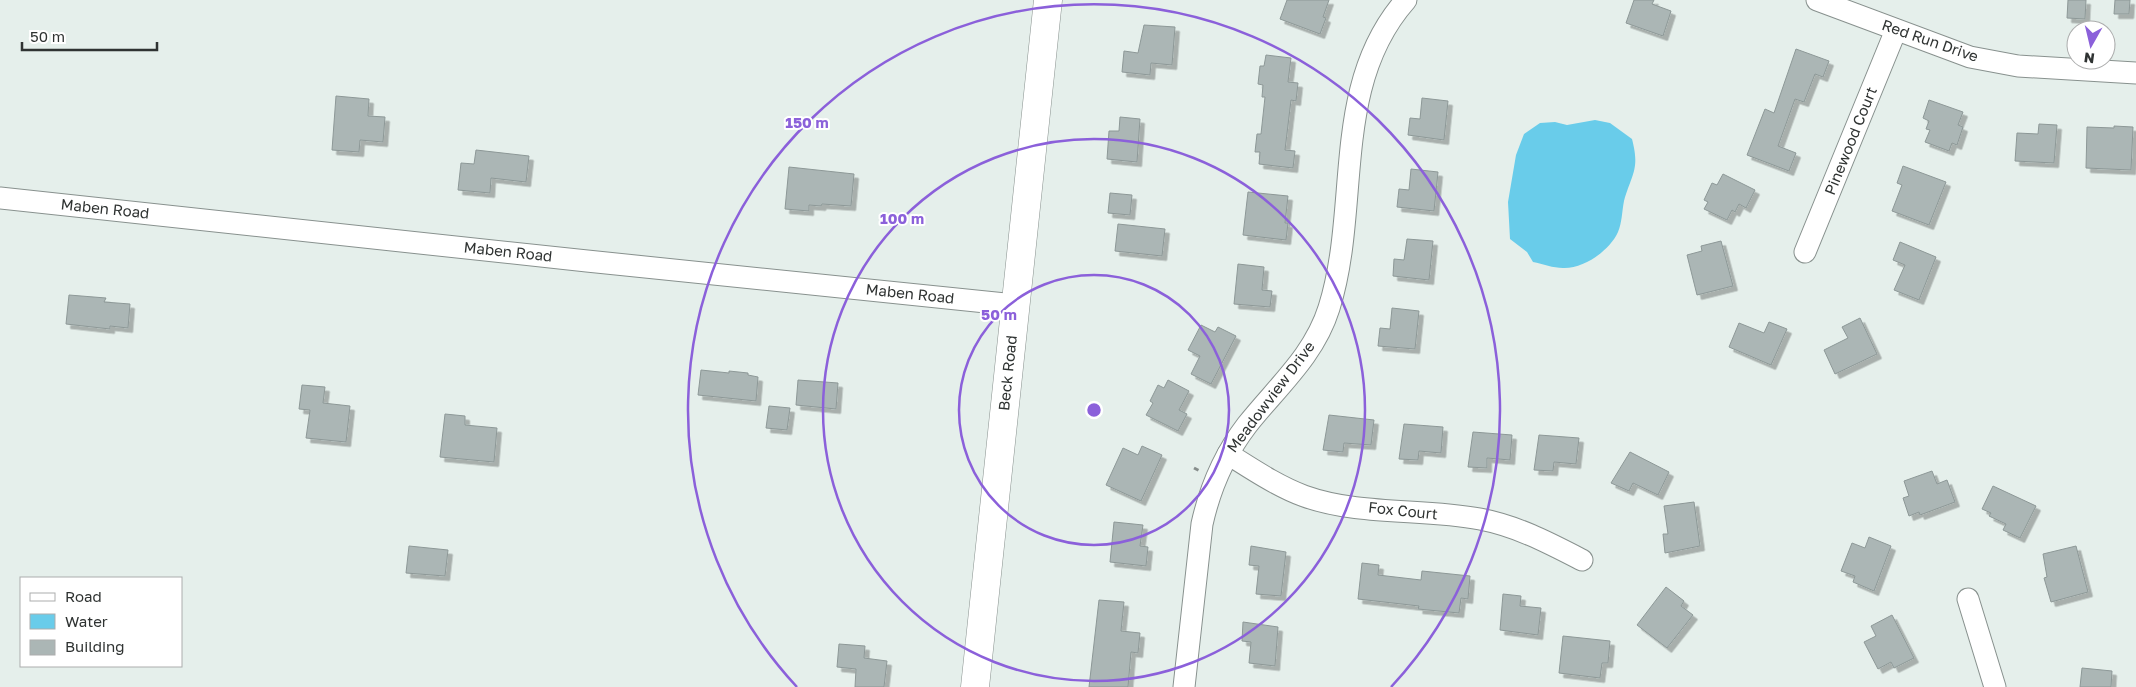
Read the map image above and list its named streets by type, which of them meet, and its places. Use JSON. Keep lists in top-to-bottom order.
{
  "streets": {
    "main road": ["Beck Road"],
    "street": [
      "Red Run Drive",
      "Pinewood Court",
      "Maben Road",
      "Meadowview Drive",
      "Fox Court"
    ]
  },
  "crossings": [
    ["Red Run Drive", "Pinewood Court"],
    ["Maben Road", "Beck Road"],
    ["Meadowview Drive", "Fox Court"]
  ],
  "legend": ["Road", "Water", "Building"],
  "scale_bar": "50 m",
  "north": "bottom",
  "rings": ["150 m", "100 m", "50 m"]
}
